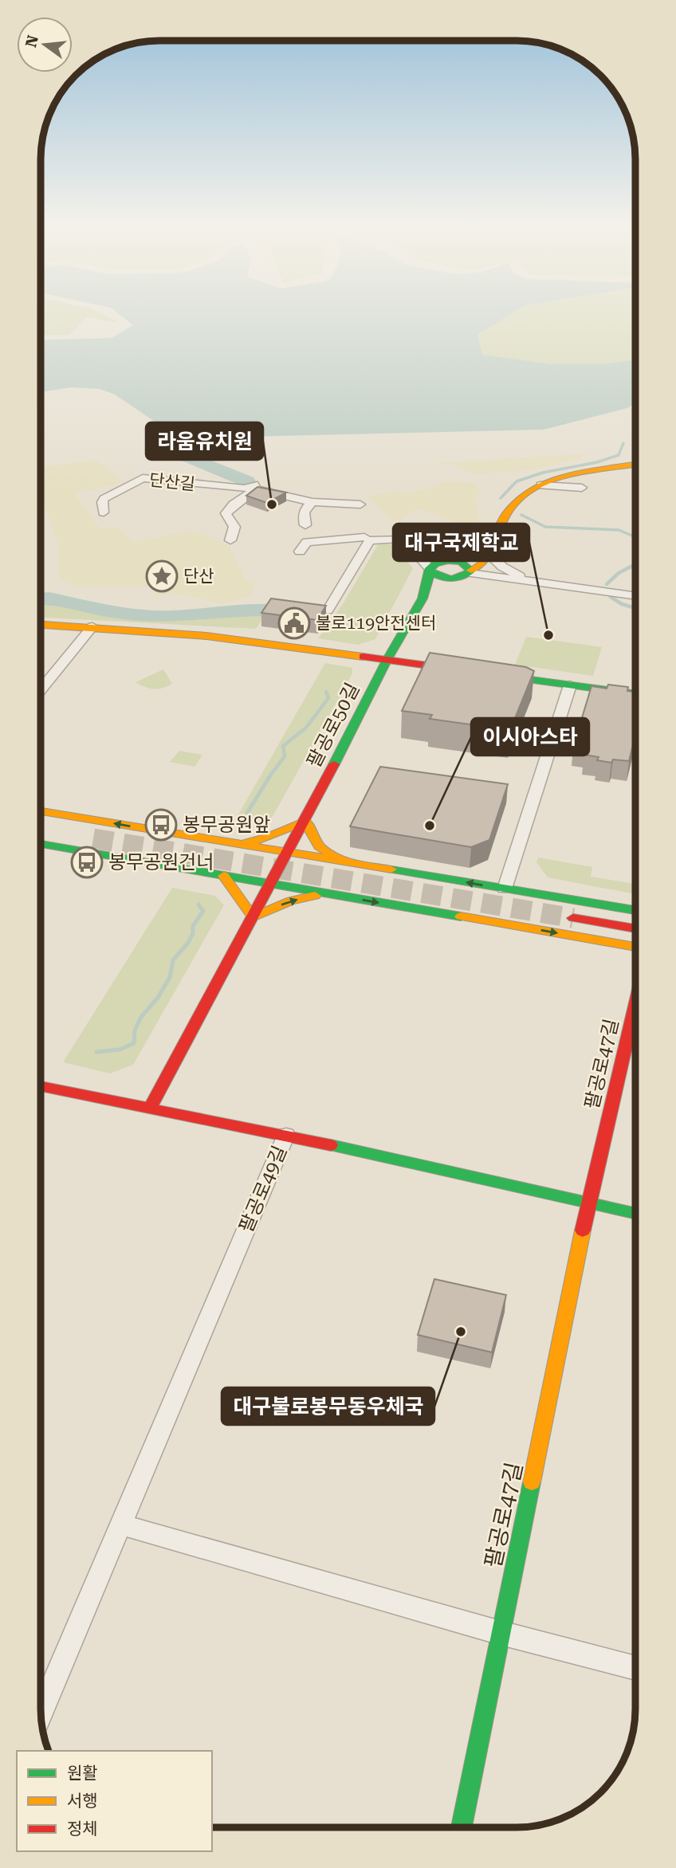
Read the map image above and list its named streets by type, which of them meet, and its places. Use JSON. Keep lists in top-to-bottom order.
{
  "streets": {
    "main road": ["팔공로50길", "팔공로47길", "팔공로49길"],
    "street": ["단산길"]
  },
  "places": {
    "other": [
      "라움유치원",
      "대구국제학교",
      "이시아스타",
      "대구불로봉무동우체국"
    ],
    "place": ["단산"],
    "public building": ["불로119안전센터"],
    "bus stop": ["봉무공원앞", "봉무공원건너"]
  },
  "legend": ["원활", "서행", "정체"],
  "north": "left"
}
